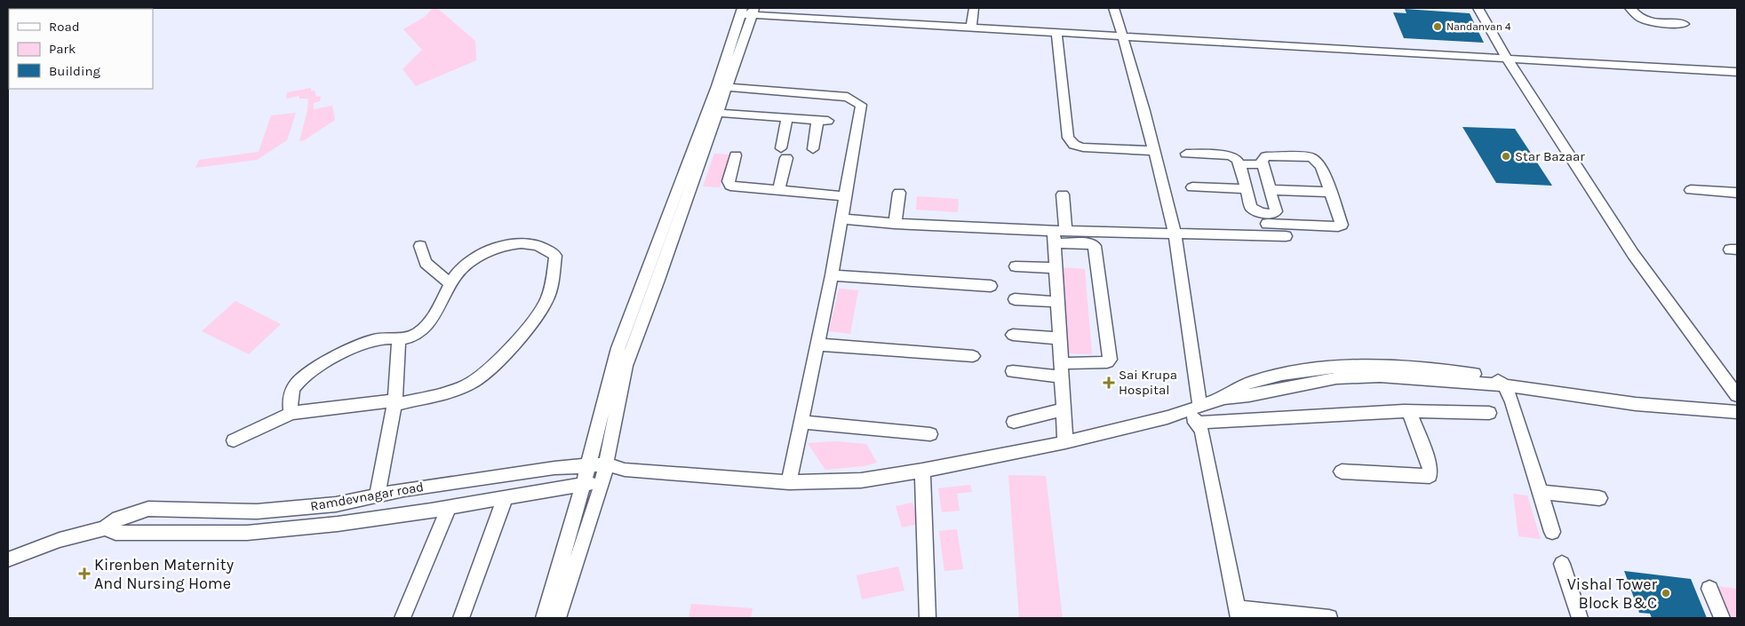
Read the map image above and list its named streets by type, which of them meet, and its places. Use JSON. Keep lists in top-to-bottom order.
{
  "streets": {
    "street": ["Ramdevnagar road"]
  },
  "places": {
    "other": ["Nandanvan 4", "Star Bazaar", "Vishal Tower Block B&C"],
    "health": ["Sai Krupa Hospital", "Kirenben Maternity And Nursing Home"]
  },
  "legend": ["Road", "Park", "Building"]
}
